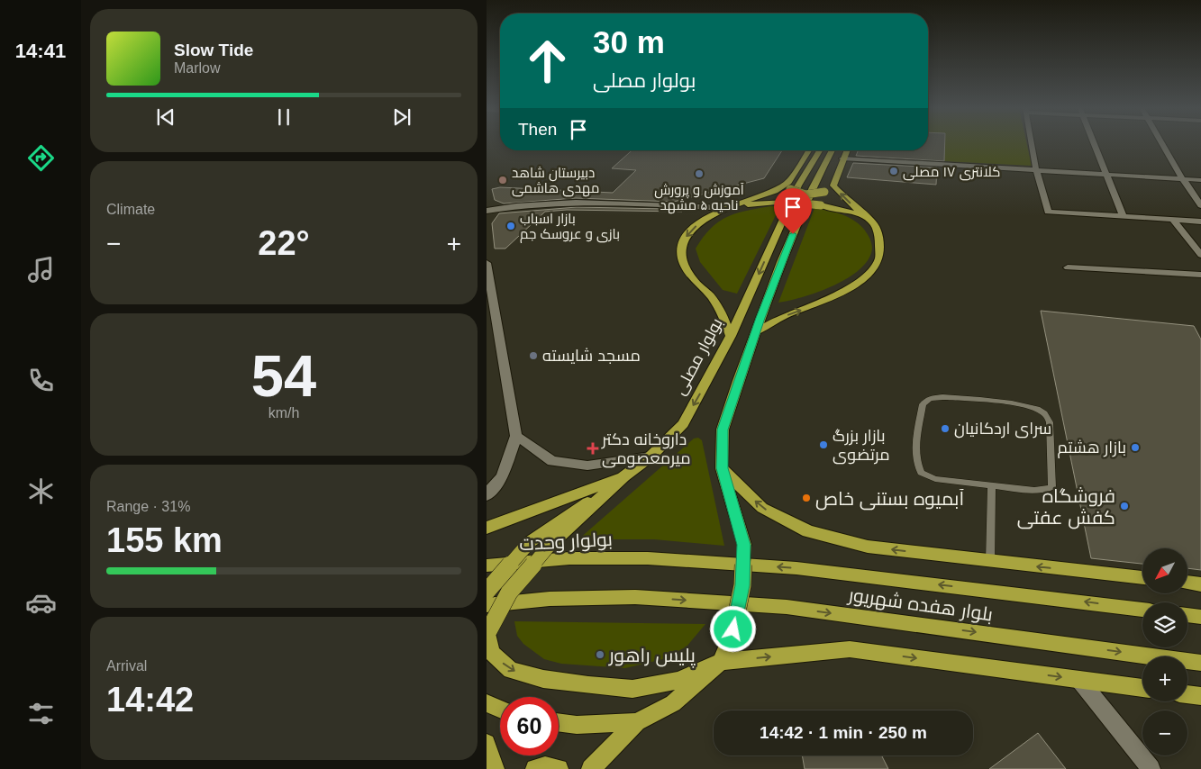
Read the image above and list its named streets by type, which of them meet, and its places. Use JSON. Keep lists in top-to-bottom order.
{
  "streets": {
    "main road": ["بولوار مصلی", "بولوار وحدت", "بلوار هفده شهریور"]
  },
  "crossings": [
    ["بولوار وحدت", "بلوار هفده شهریور"]
  ],
  "places": {
    "other": [
      "کلانتری ۱۷ مصلی",
      "آموزش و پرورش ناحیه ۵ مشهد",
      "دبیرستان شاهد مهدی هاشمی",
      "بازار اسباب بازی و عروسک جم",
      "مسجد شایسته",
      "سرای اردکانیان",
      "بازار بزرگ مرتضوی",
      "بازار هشتم",
      "آبمیوه بستنی خاص",
      "فروشگاه کفش عفتی",
      "پلیس راهور"
    ],
    "health": ["داروخانه دکتر میرمعصومی"]
  },
  "north": "bottom left",
  "page": {
    "tabs": "14:41",
    "turn": ["30 m", "بولوار مصلی"],
    "song": ["Slow Tide", "Marlow"],
    "then": "Then",
    "tile": [
      "Climate",
      ["54", "km/h"],
      ["Range · 31%", "155 km"],
      ["Arrival", "14:42"]
    ],
    "heat": ["−", "22°", "+"],
    "map_buttons": ["+", "−"],
    "limit": "60",
    "trip": "14:42 · 1 min · 250 m"
  }
}
